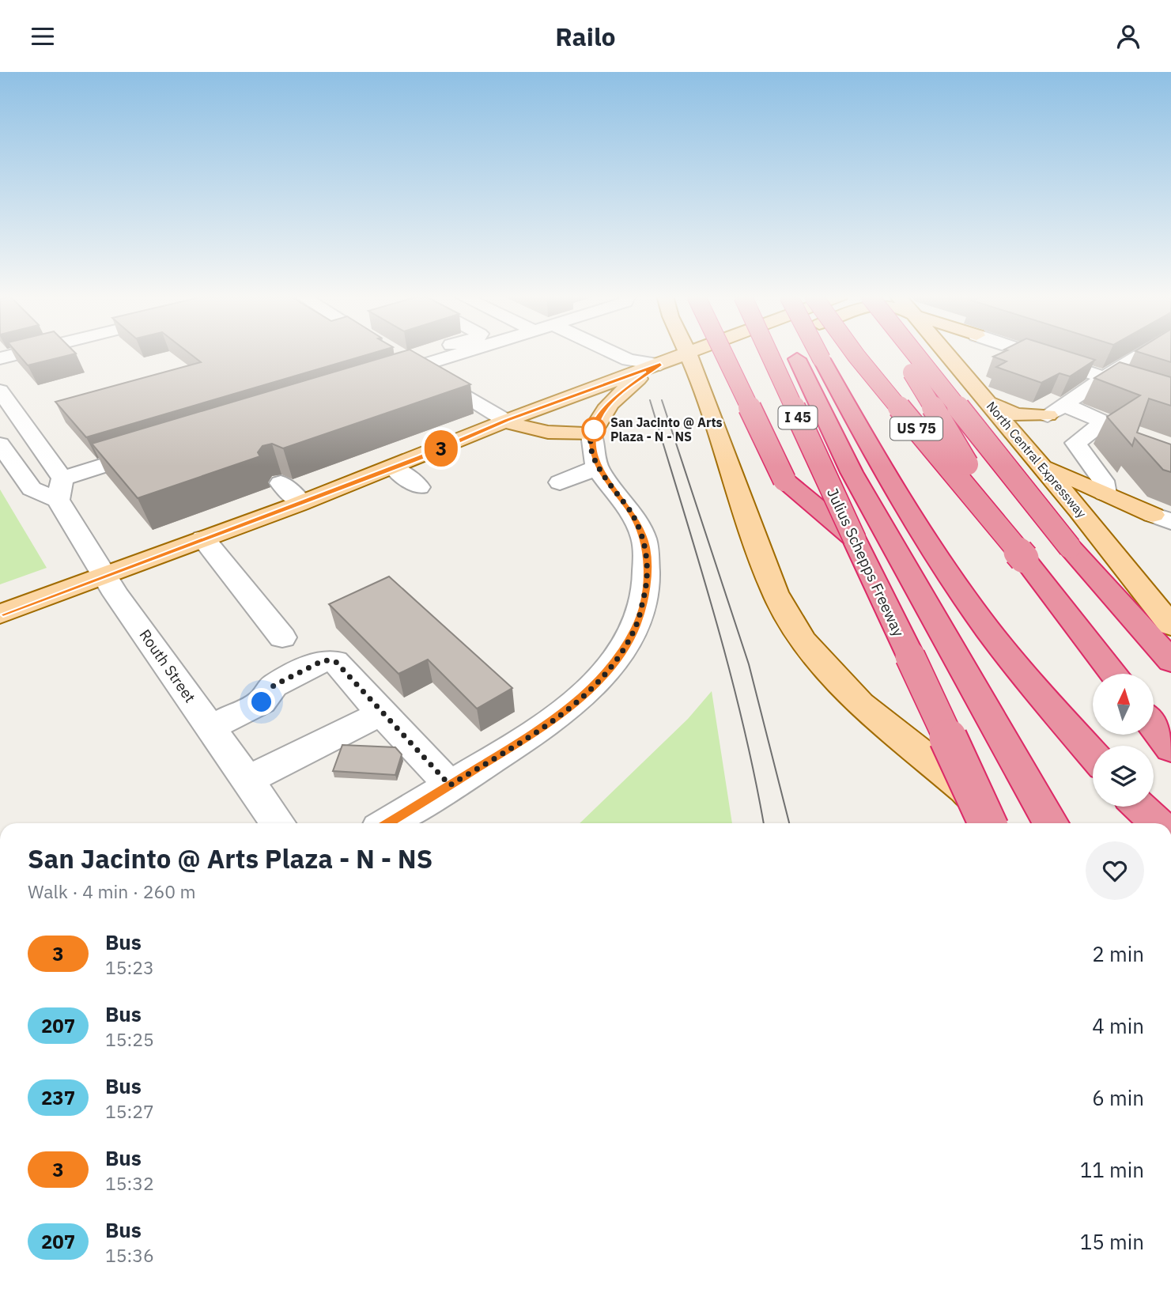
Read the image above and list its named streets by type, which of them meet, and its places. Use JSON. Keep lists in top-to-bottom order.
{
  "streets": {
    "highway": ["I 45", "US 75", "Julius Schepps Freeway"],
    "main road": ["North Central Expressway"],
    "street": ["Routh Street"]
  },
  "places": ["San Jacinto @ Arts Plaza - N - NS"],
  "lines": ["bus line 3"],
  "north": "top",
  "page": {
    "header": "Railo",
    "on_map": "3",
    "heading": ["San Jacinto @ Arts Plaza - N - NS", "Walk · 4 min · 260 m"],
    "list": [
      {
        "mark": "3",
        "name": "Bus",
        "note": "15:23",
        "value": "2 min"
      },
      {
        "mark": "207",
        "name": "Bus",
        "note": "15:25",
        "value": "4 min"
      },
      {
        "mark": "237",
        "name": "Bus",
        "note": "15:27",
        "value": "6 min"
      },
      {
        "mark": "3",
        "name": "Bus",
        "note": "15:32",
        "value": "11 min"
      },
      {
        "mark": "207",
        "name": "Bus",
        "note": "15:36",
        "value": "15 min"
      }
    ]
  }
}
